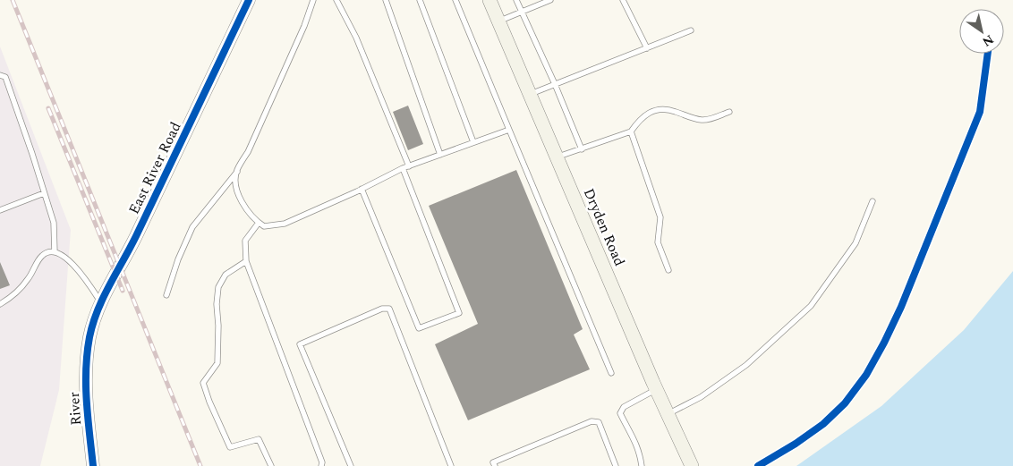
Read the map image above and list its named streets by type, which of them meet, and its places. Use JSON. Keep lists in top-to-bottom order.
{
  "streets": {
    "main road": ["Dryden Road"],
    "street": ["East River Road", "River"]
  },
  "crossings": [
    ["East River Road", "River"]
  ],
  "north": "bottom right"
}
